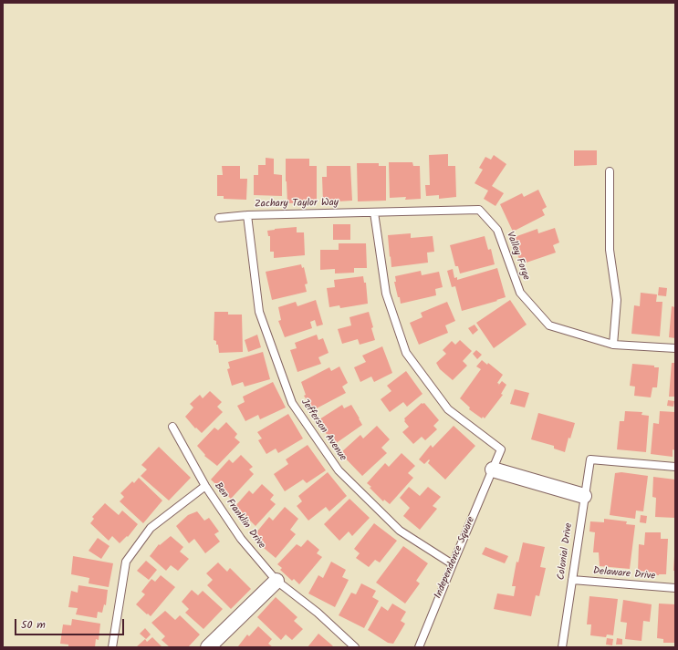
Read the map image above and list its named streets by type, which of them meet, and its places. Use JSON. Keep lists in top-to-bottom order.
{
  "streets": {
    "lane": [
      "Zachary Taylor Way",
      "Valley Forge",
      "Jefferson Avenue",
      "Ben Franklin Drive",
      "Colonial Drive",
      "Independence Square",
      "Delaware Drive"
    ]
  },
  "crossings": [
    ["Zachary Taylor Way", "Valley Forge"],
    ["Zachary Taylor Way", "Jefferson Avenue"],
    ["Zachary Taylor Way", "Independence Square"],
    ["Valley Forge", "Independence Square"],
    ["Jefferson Avenue", "Independence Square"],
    ["Colonial Drive", "Delaware Drive"]
  ],
  "scale_bar": "50 m"
}
